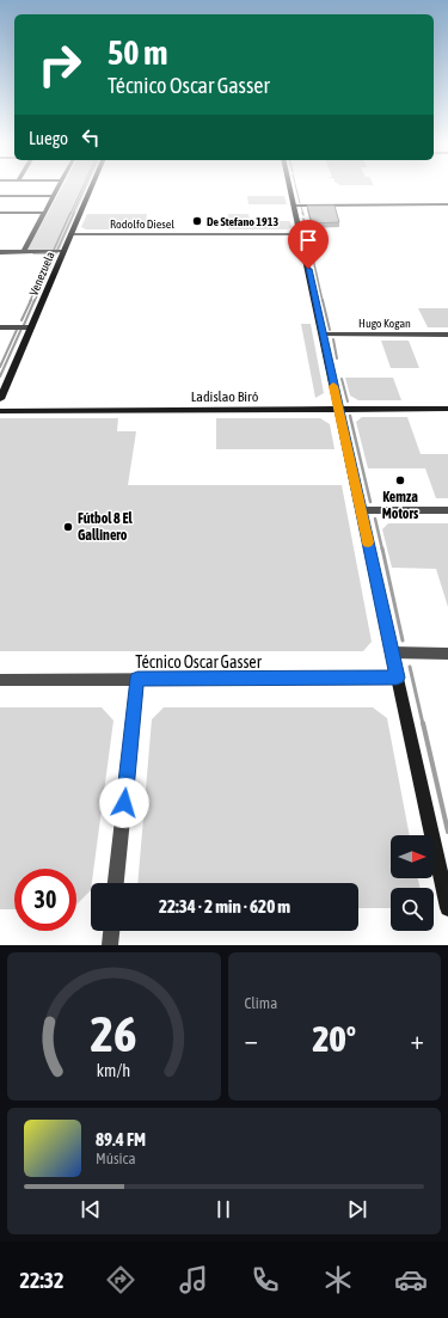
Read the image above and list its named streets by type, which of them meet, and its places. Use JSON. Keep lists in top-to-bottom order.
{
  "streets": {
    "street": [
      "Rodolfo Diesel",
      "Venezuela",
      "Hugo Kogan",
      "Ladislao Biró",
      "Técnico Oscar Gasser"
    ]
  },
  "crossings": [
    ["Rodolfo Diesel", "Venezuela"]
  ],
  "places": ["De Stefano 1913", "Kemza Motors", "Fútbol 8 El Gallinero"],
  "north": "right",
  "page": {
    "turn": ["50 m", "Técnico Oscar Gasser"],
    "then": "Luego",
    "limit": "30",
    "trip": "22:34 · 2 min · 620 m",
    "tile": "Clima",
    "heat": ["−", "20°", "+"],
    "song": ["89.4 FM", "Música"],
    "tabs": "22:32",
    "gauge": ["26", "km/h"]
  }
}
